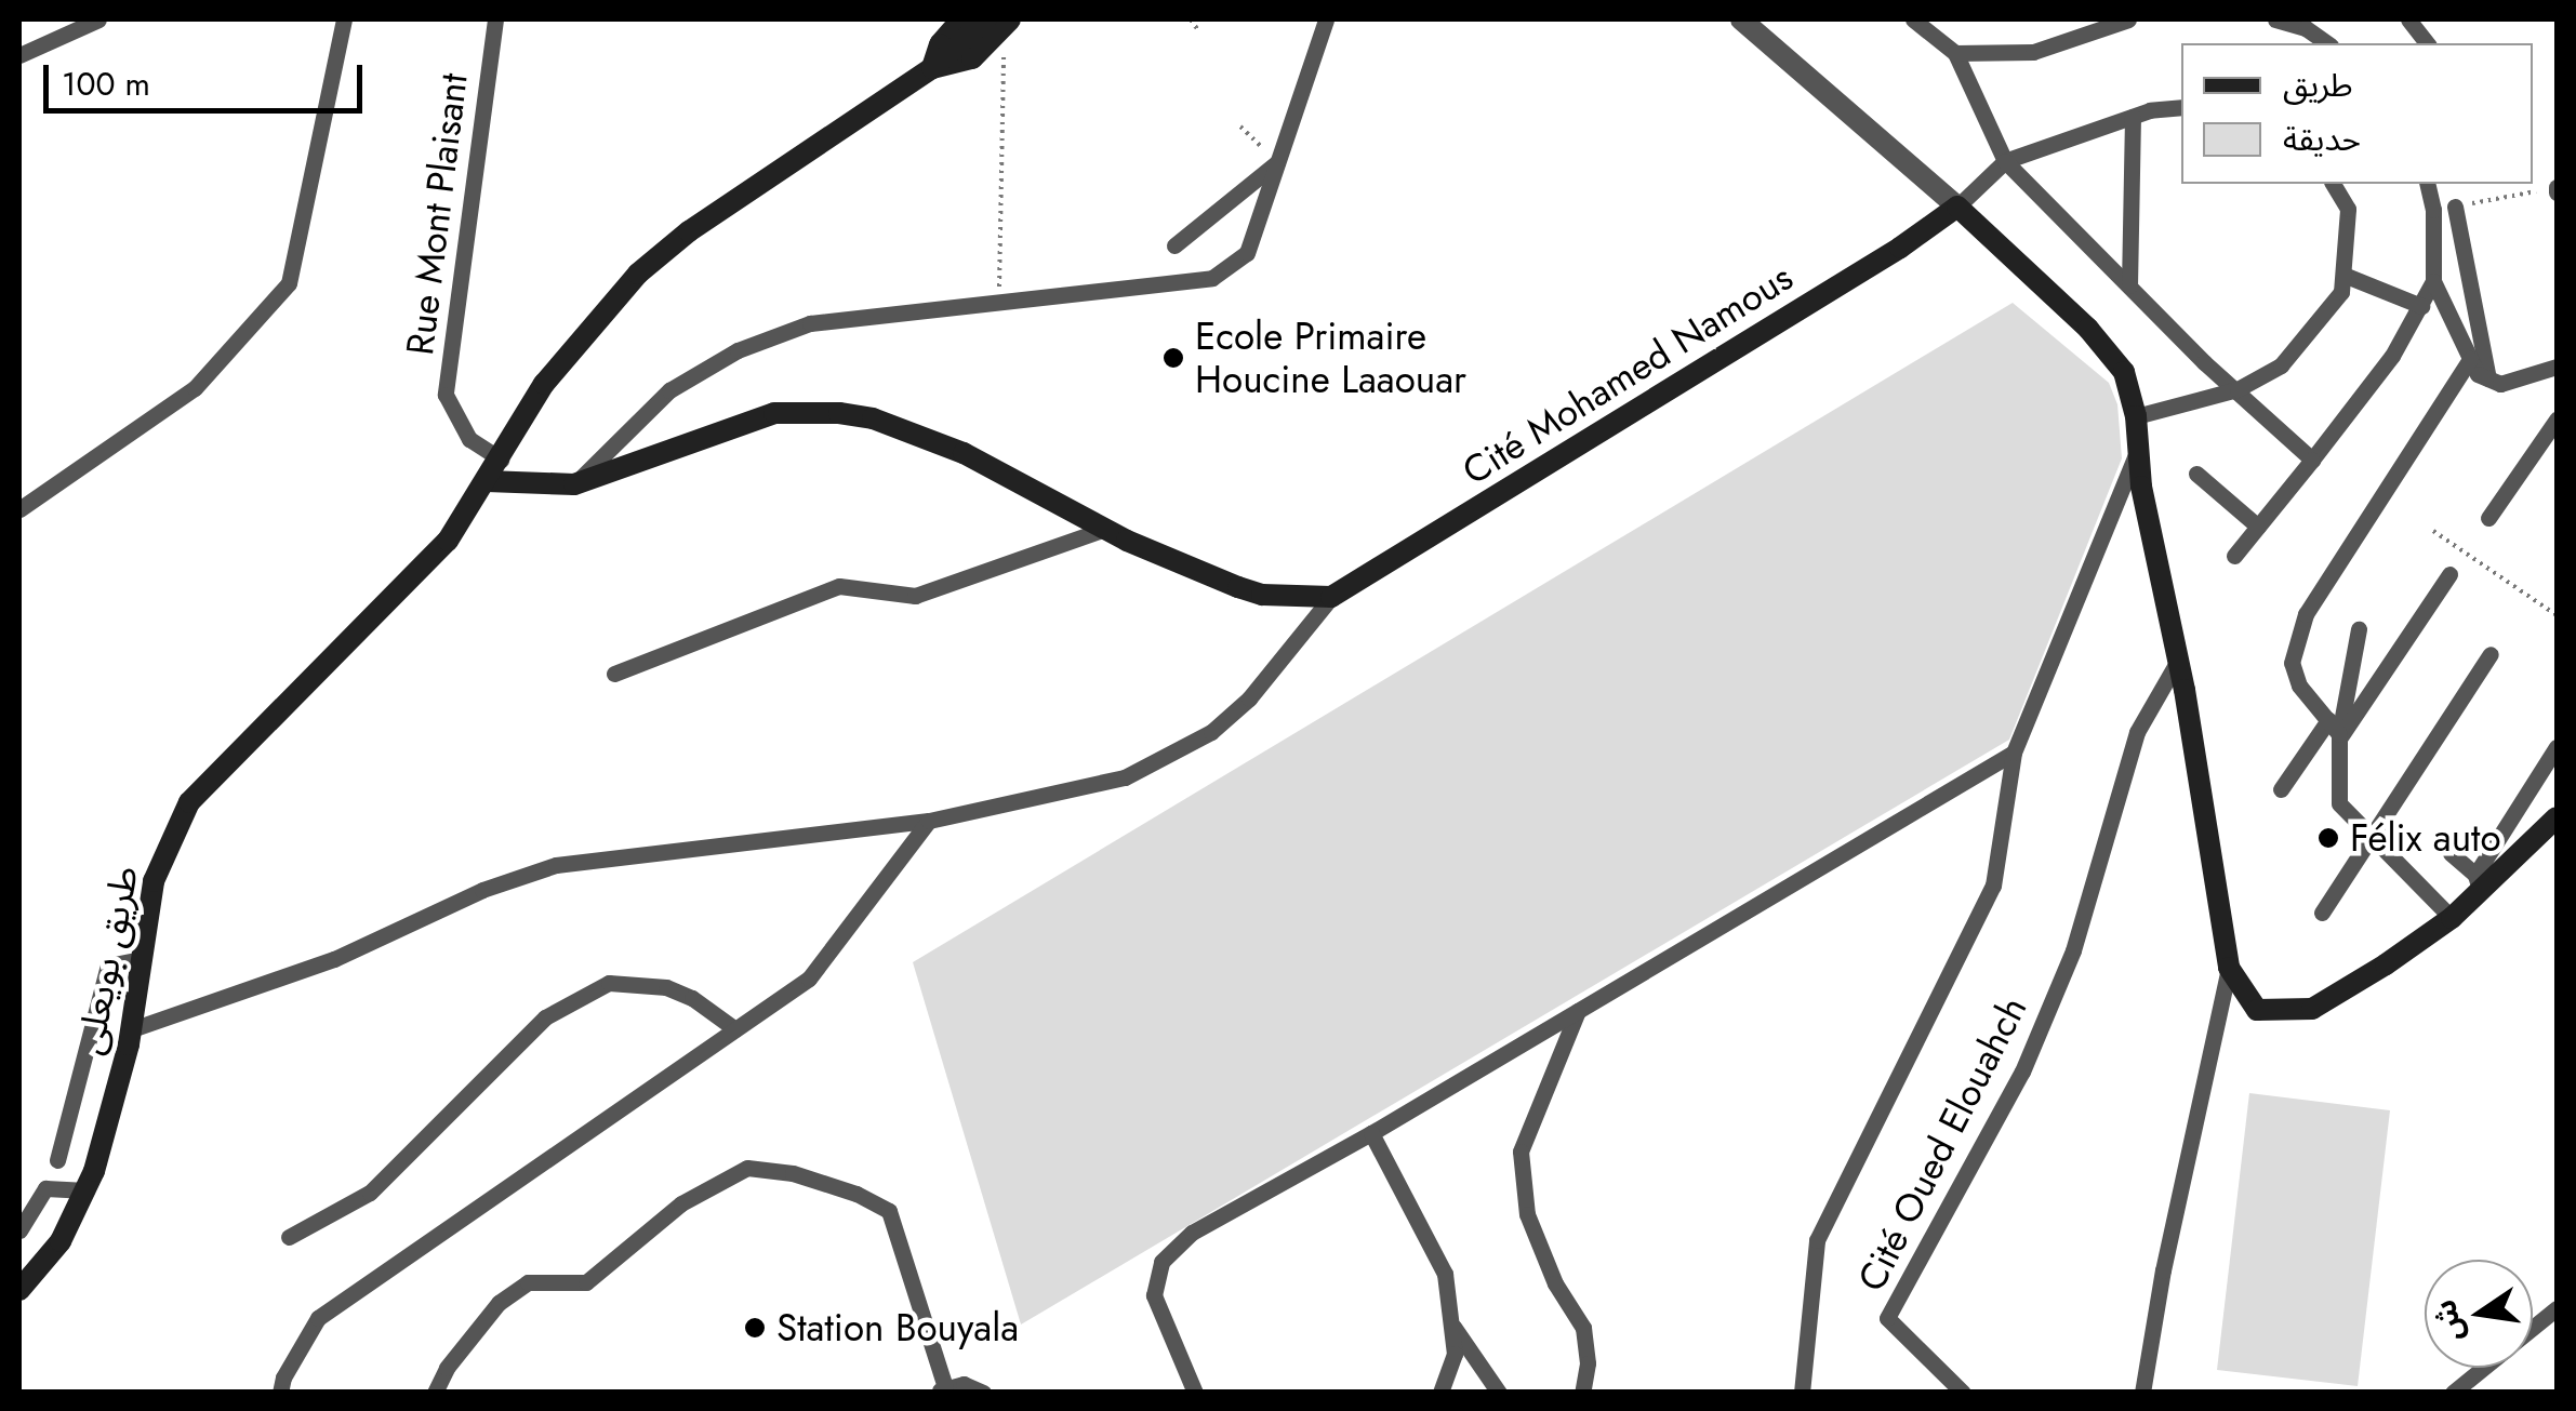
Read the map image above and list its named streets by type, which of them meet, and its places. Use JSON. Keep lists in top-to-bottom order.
{
  "streets": {
    "main road": ["Cité Mohamed Namous", "طريق بويعلى"],
    "street": ["Rue Mont Plaisant", "Cité Oued Elouahch"]
  },
  "crossings": [
    ["Rue Mont Plaisant", "طريق بويعلى"]
  ],
  "places": ["Ecole Primaire Houcine Laaouar", "Félix auto", "Station Bouyala"],
  "legend": ["طريق", "حديقة"],
  "scale_bar": "100 m",
  "north": "left"
}
